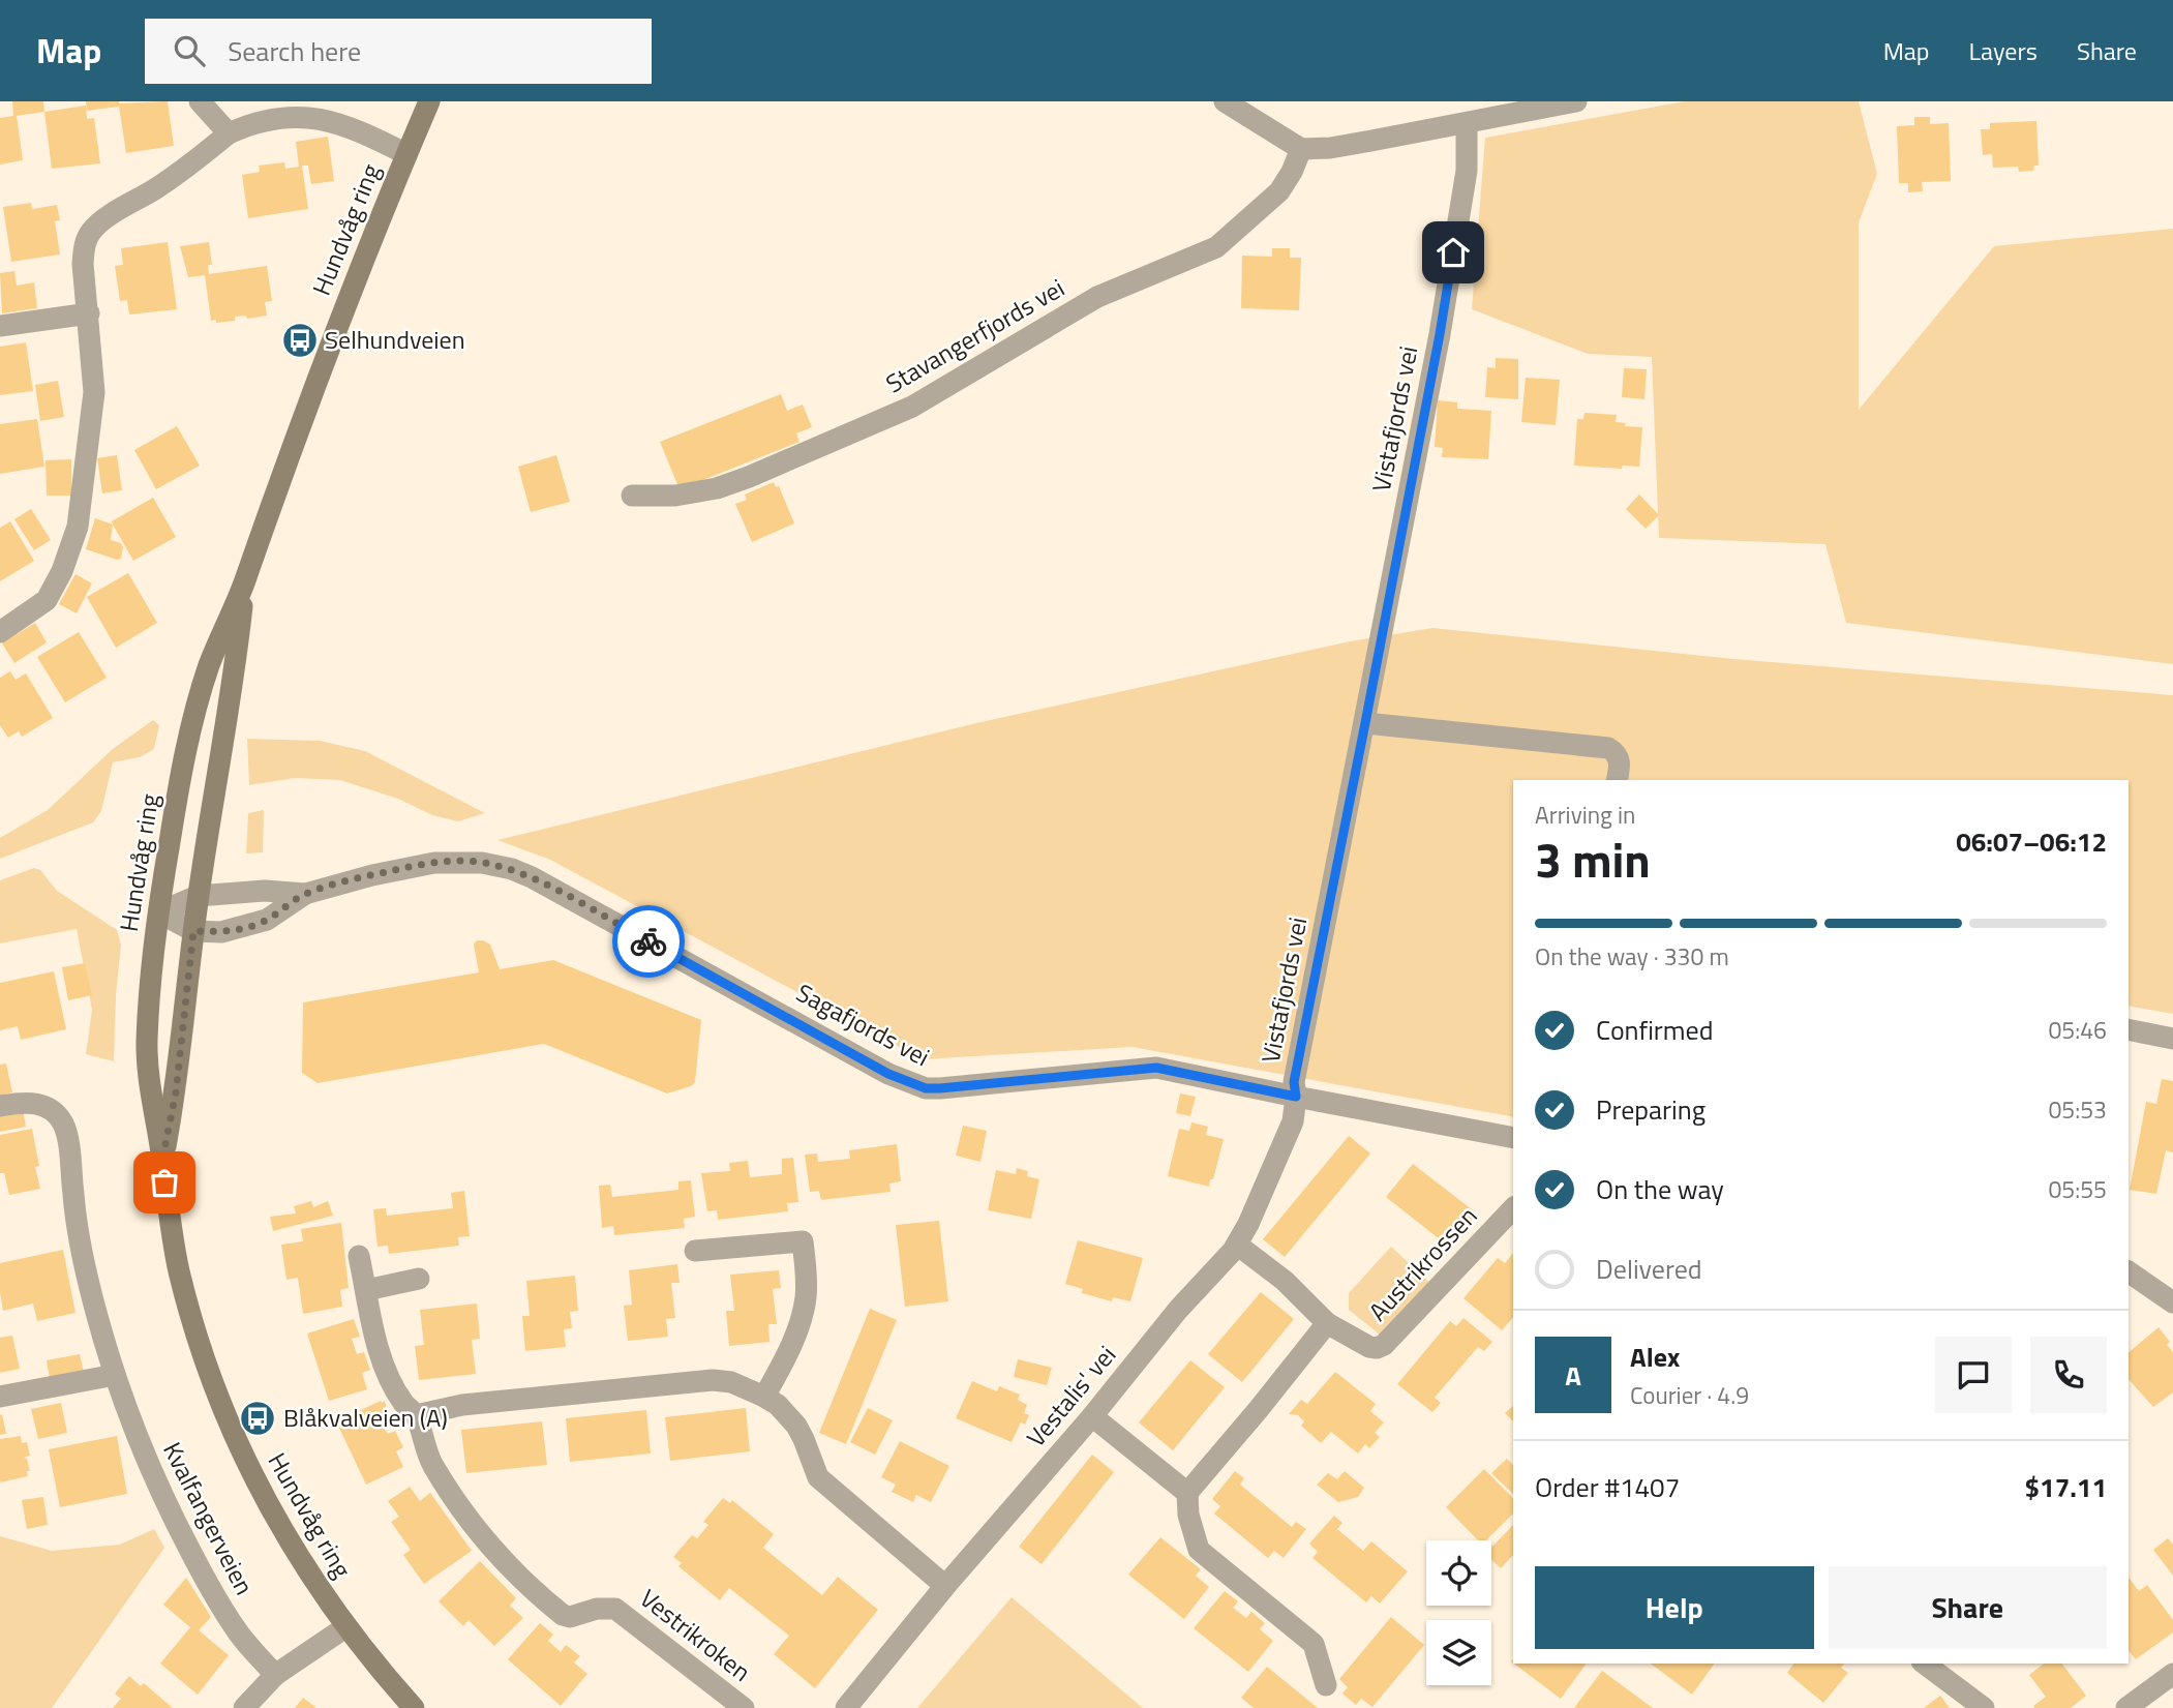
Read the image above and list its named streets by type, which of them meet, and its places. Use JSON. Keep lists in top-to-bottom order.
{
  "streets": {
    "main road": ["Hundvåg ring"],
    "street": [
      "Stavangerfjords vei",
      "Vistafjords vei",
      "Sagafjords vei",
      "Austrikrossen",
      "Vestalis' vei",
      "Kvalfangerveien",
      "Vestrikroken"
    ]
  },
  "crossings": [
    ["Hundvåg ring", "Sagafjords vei"],
    ["Vistafjords vei", "Sagafjords vei"],
    ["Vistafjords vei", "Vestalis' vei"],
    ["Sagafjords vei", "Vestalis' vei"],
    ["Austrikrossen", "Vestalis' vei"]
  ],
  "places": {
    "bus stop": ["Selhundveien", "Blåkvalveien (A)"]
  },
  "page": {
    "header": "Map",
    "search": "Search here",
    "nav": ["Map", "Layers", "Share"],
    "heading": ["3 min", "Arriving in", "06:07–06:12"],
    "panel": [
      "Alex",
      "Courier · 4.9",
      "Order #1407",
      "$17.11"
    ],
    "bar": "On the way · 330 m",
    "list": [
      ["Confirmed", "05:46"],
      ["Preparing", "05:53"],
      ["On the way", "05:55"],
      "Delivered"
    ],
    "round": "A",
    "buttons": ["Help", "Share"]
  }
}
